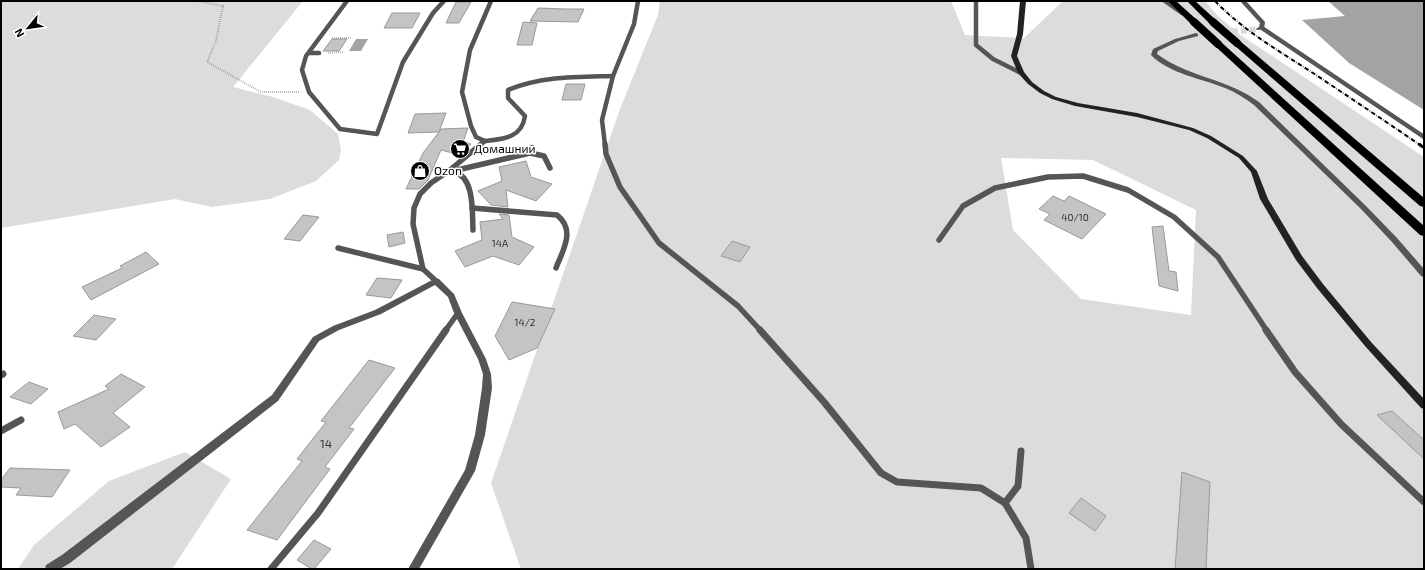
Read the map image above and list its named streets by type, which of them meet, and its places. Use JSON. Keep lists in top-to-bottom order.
{
  "places": {
    "supermarket": ["Домашний"],
    "shop": ["Ozon"]
  },
  "house_numbers": [
    "40/10",
    "14А",
    "14/2",
    "14"
  ],
  "north": "bottom left"
}
